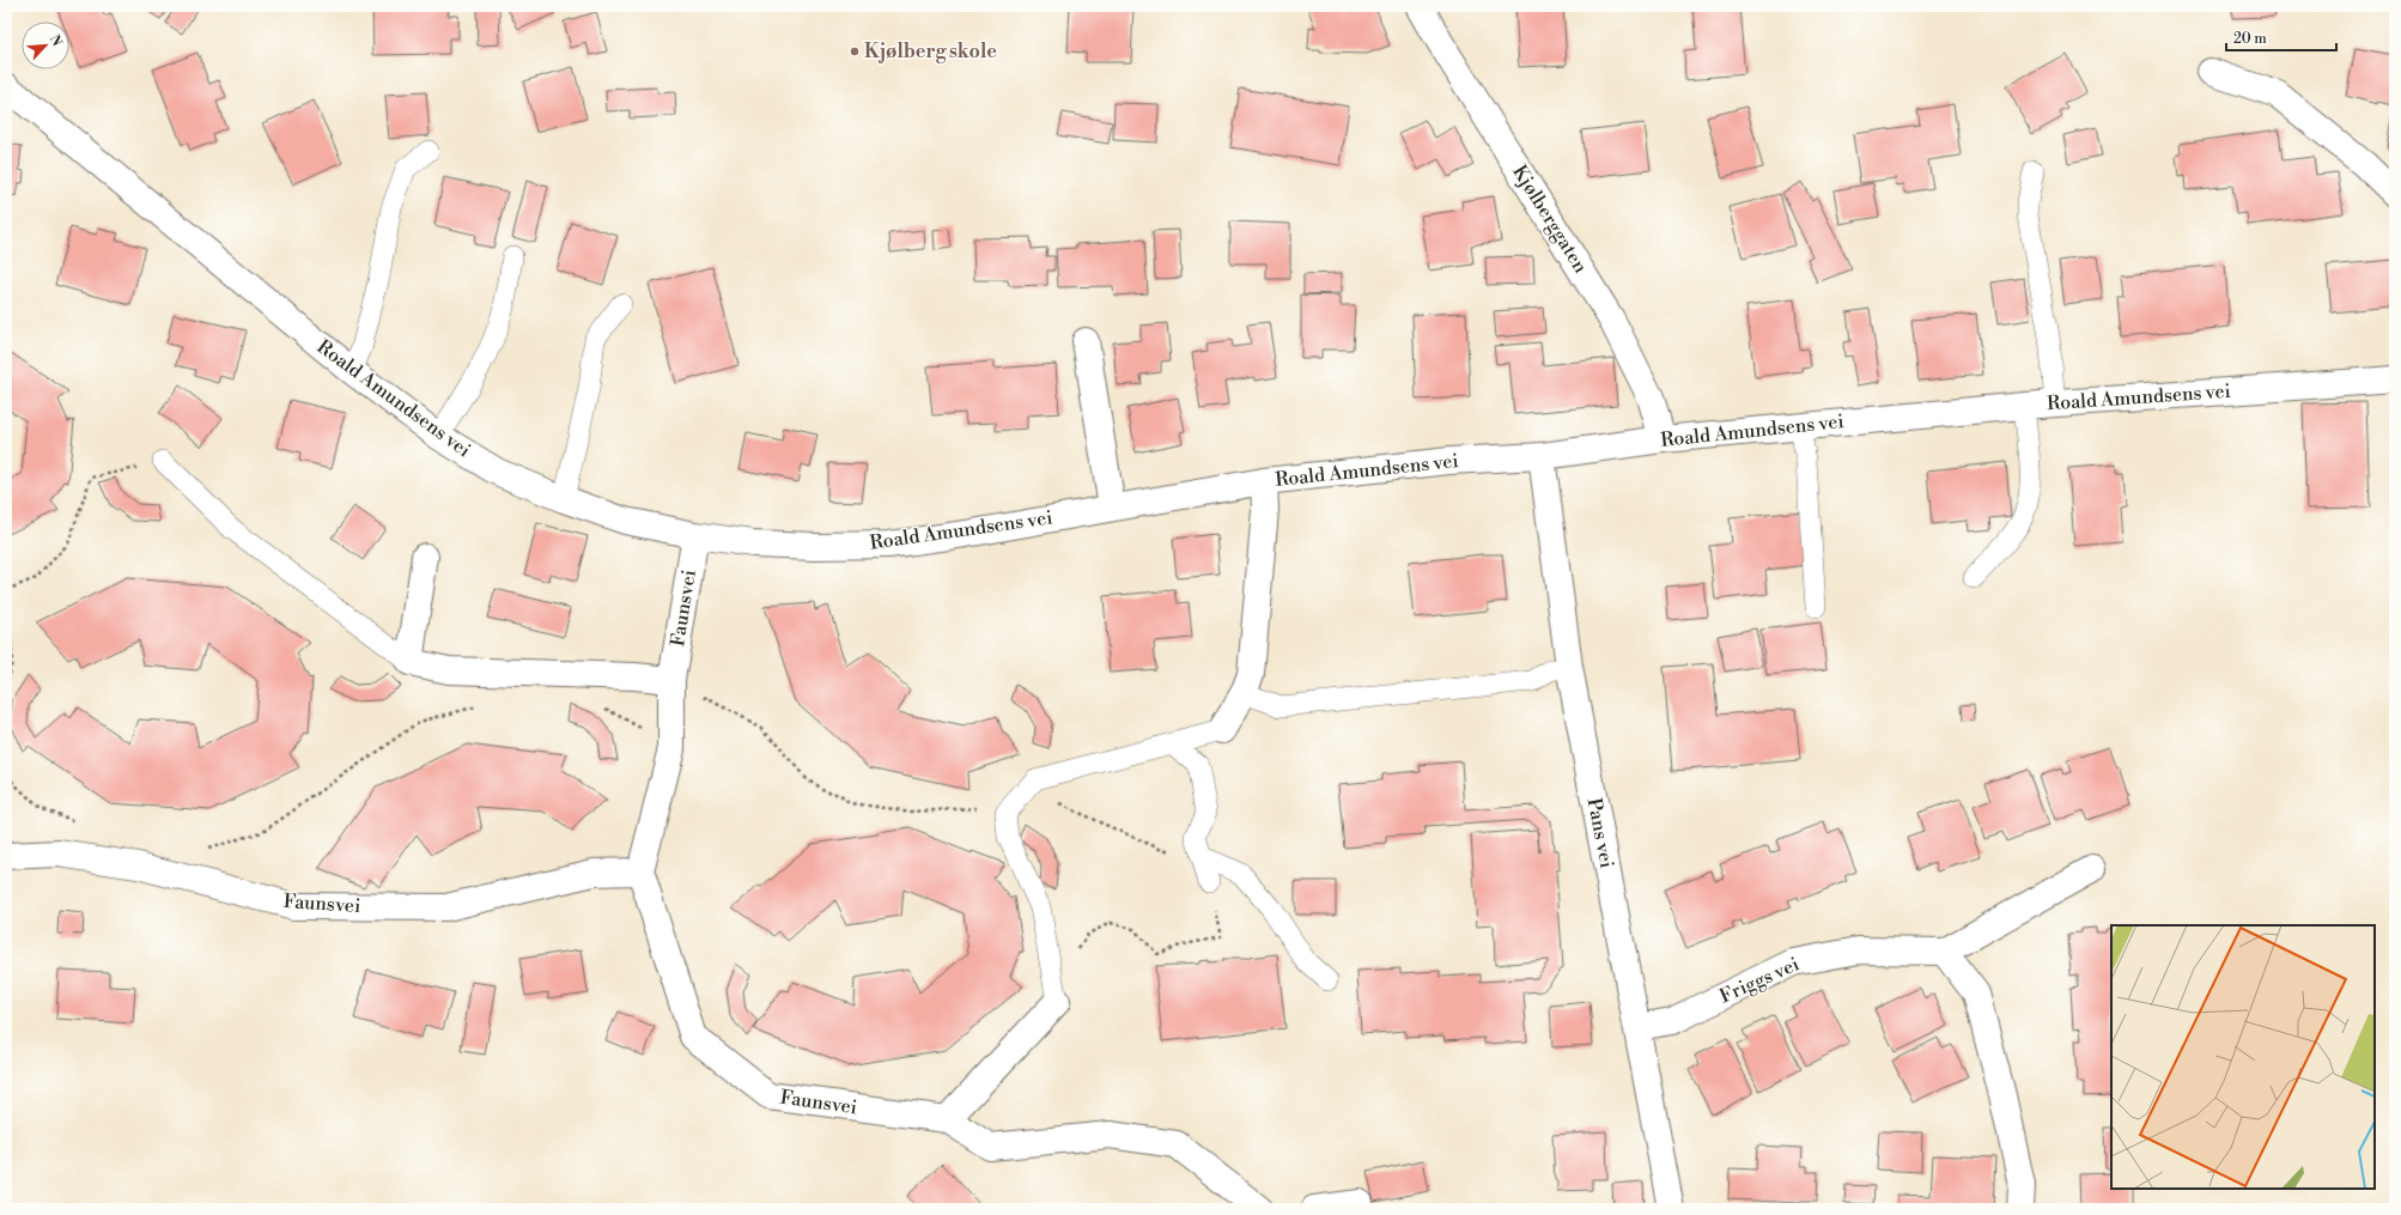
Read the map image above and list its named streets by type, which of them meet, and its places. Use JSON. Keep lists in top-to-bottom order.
{
  "streets": {
    "street": [
      "Kjølberggaten",
      "Roald Amundsens vei",
      "Faunsvei",
      "Pans vei",
      "Friggs vei"
    ]
  },
  "crossings": [
    ["Kjølberggaten", "Roald Amundsens vei"],
    ["Roald Amundsens vei", "Faunsvei"],
    ["Roald Amundsens vei", "Pans vei"],
    ["Pans vei", "Friggs vei"]
  ],
  "places": ["Kjølberg skole"],
  "scale_bar": "20 m",
  "north": "top right"
}
